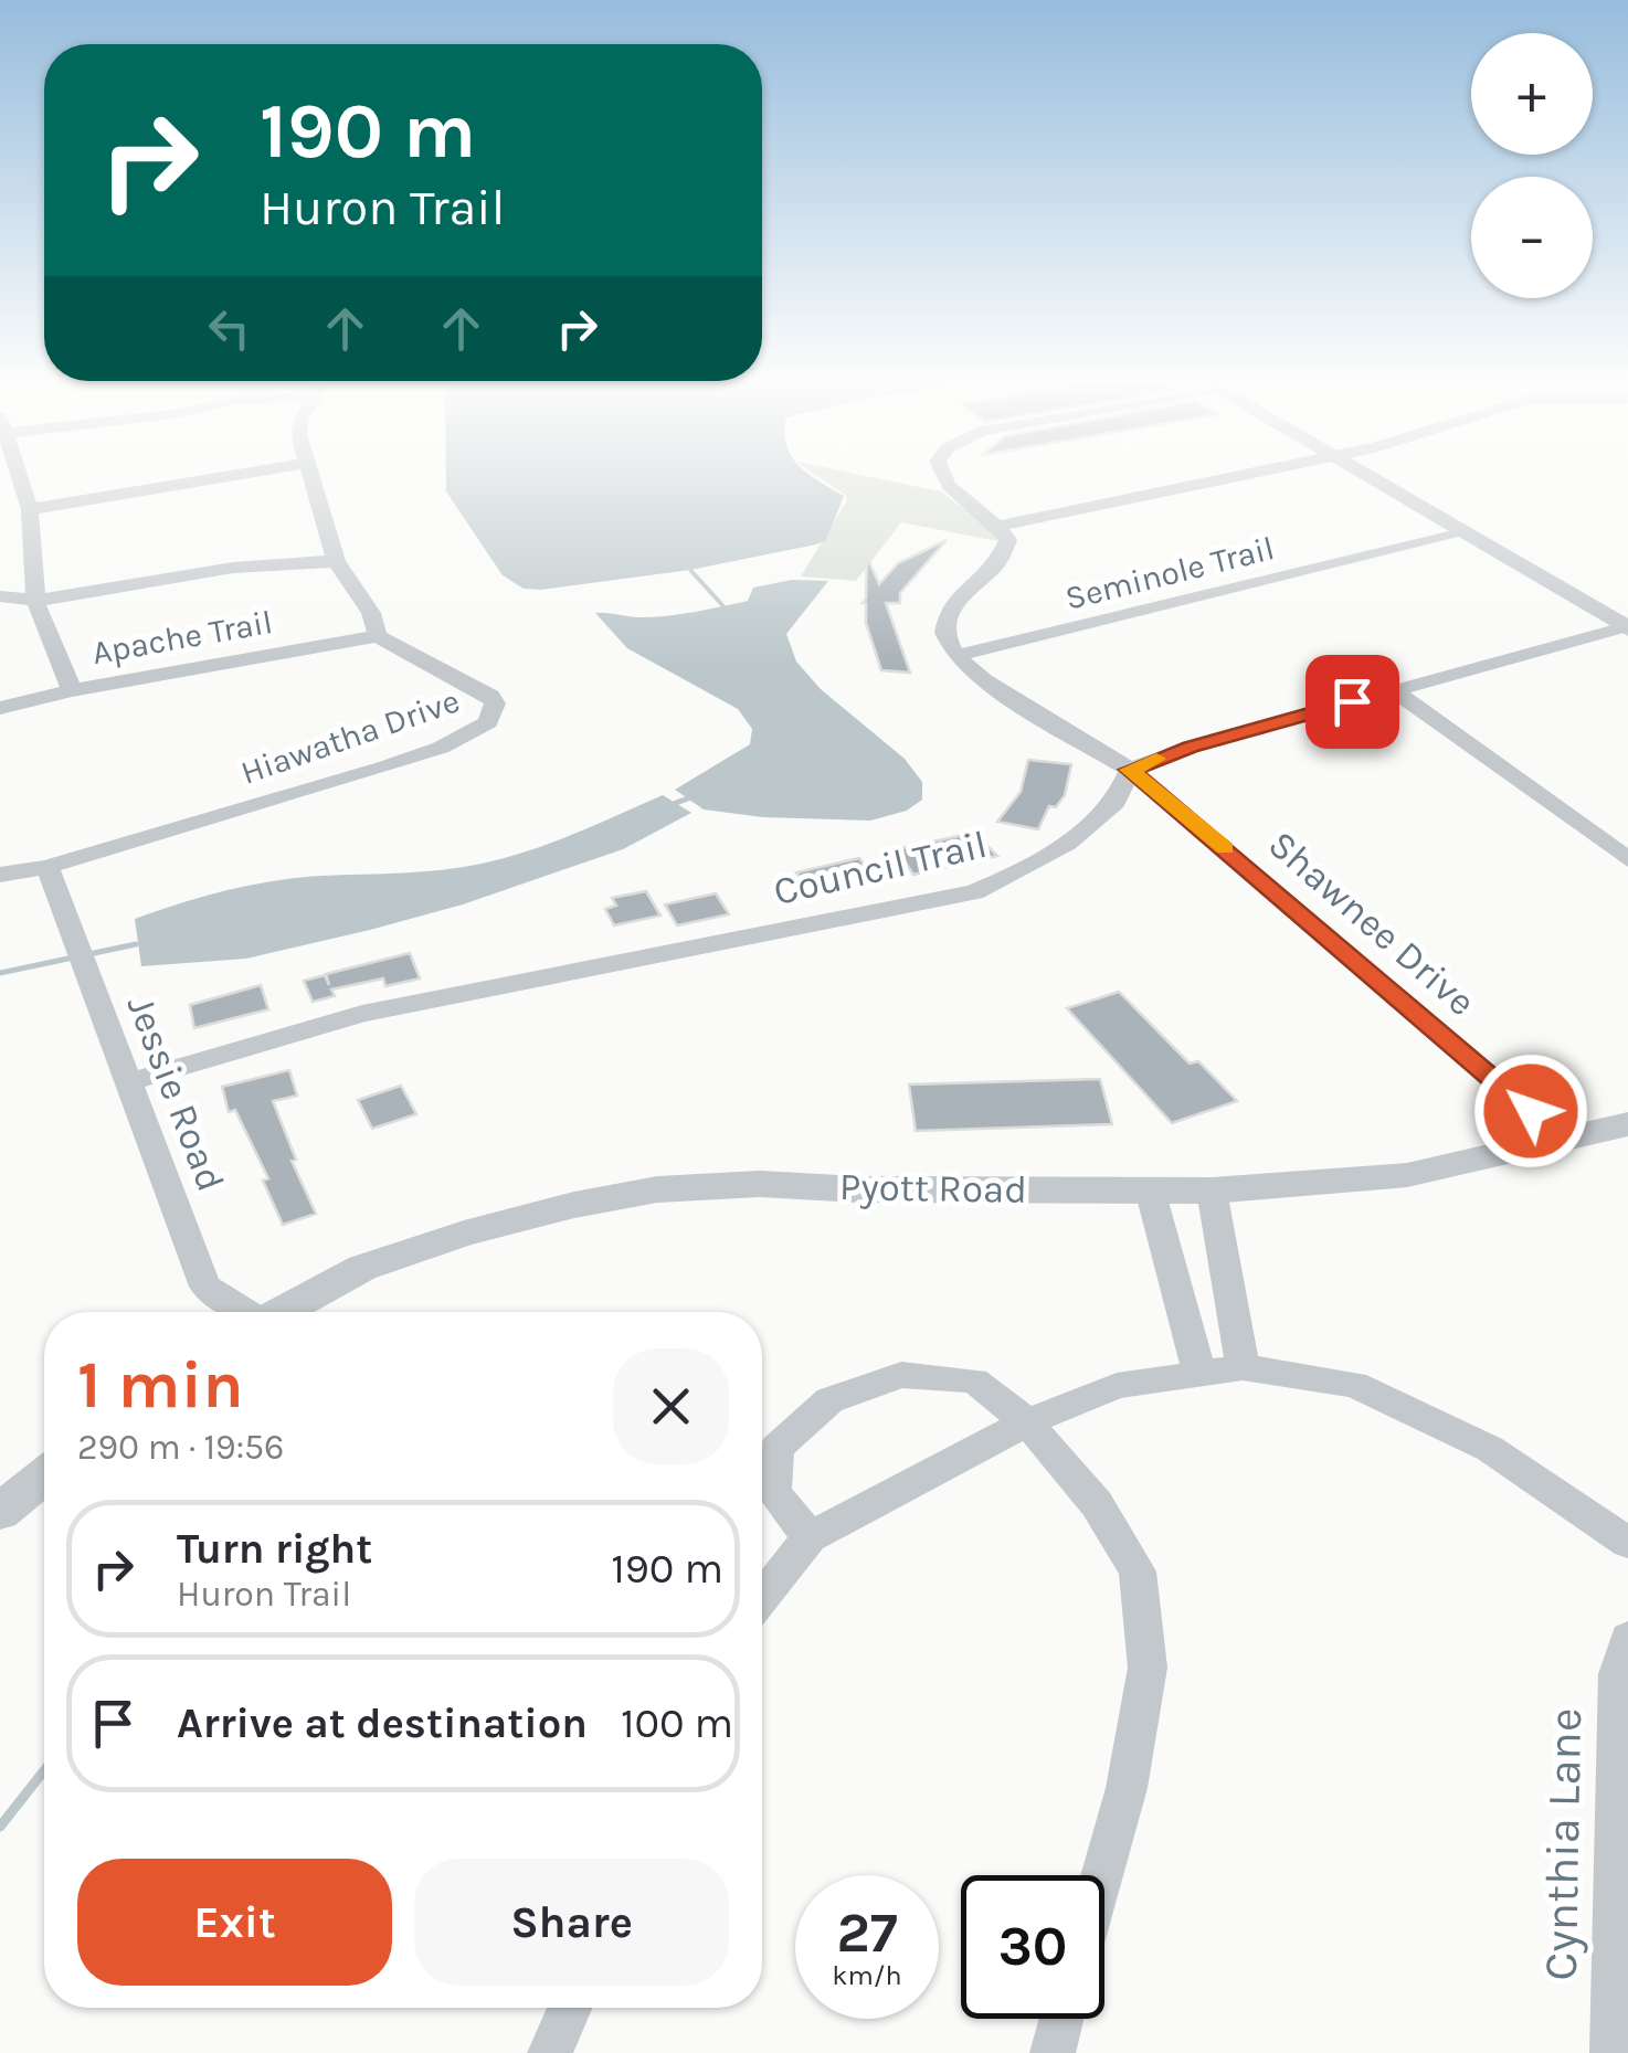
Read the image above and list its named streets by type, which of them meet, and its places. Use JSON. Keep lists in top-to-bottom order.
{
  "streets": {
    "street": [
      "Seminole Trail",
      "Apache Trail",
      "Hiawatha Drive",
      "Council Trail",
      "Shawnee Drive",
      "Jessie Road",
      "Pyott Road",
      "Cynthia Lane"
    ]
  },
  "crossings": [
    ["Apache Trail", "Hiawatha Drive"],
    ["Hiawatha Drive", "Jessie Road"],
    ["Council Trail", "Shawnee Drive"],
    ["Council Trail", "Jessie Road"],
    ["Shawnee Drive", "Pyott Road"]
  ],
  "page": {
    "map_buttons": ["+", "−"],
    "turn": ["190 m", "Huron Trail"],
    "heading": ["1 min", "290 m · 19:56"],
    "list": [
      {
        "name": "Turn right",
        "note": "Huron Trail",
        "value": "190 m"
      },
      {
        "name": "Arrive at destination",
        "value": "100 m"
      }
    ],
    "buttons": ["Exit", "Share"],
    "speed": "27 km/h",
    "limit": "30"
  }
}
